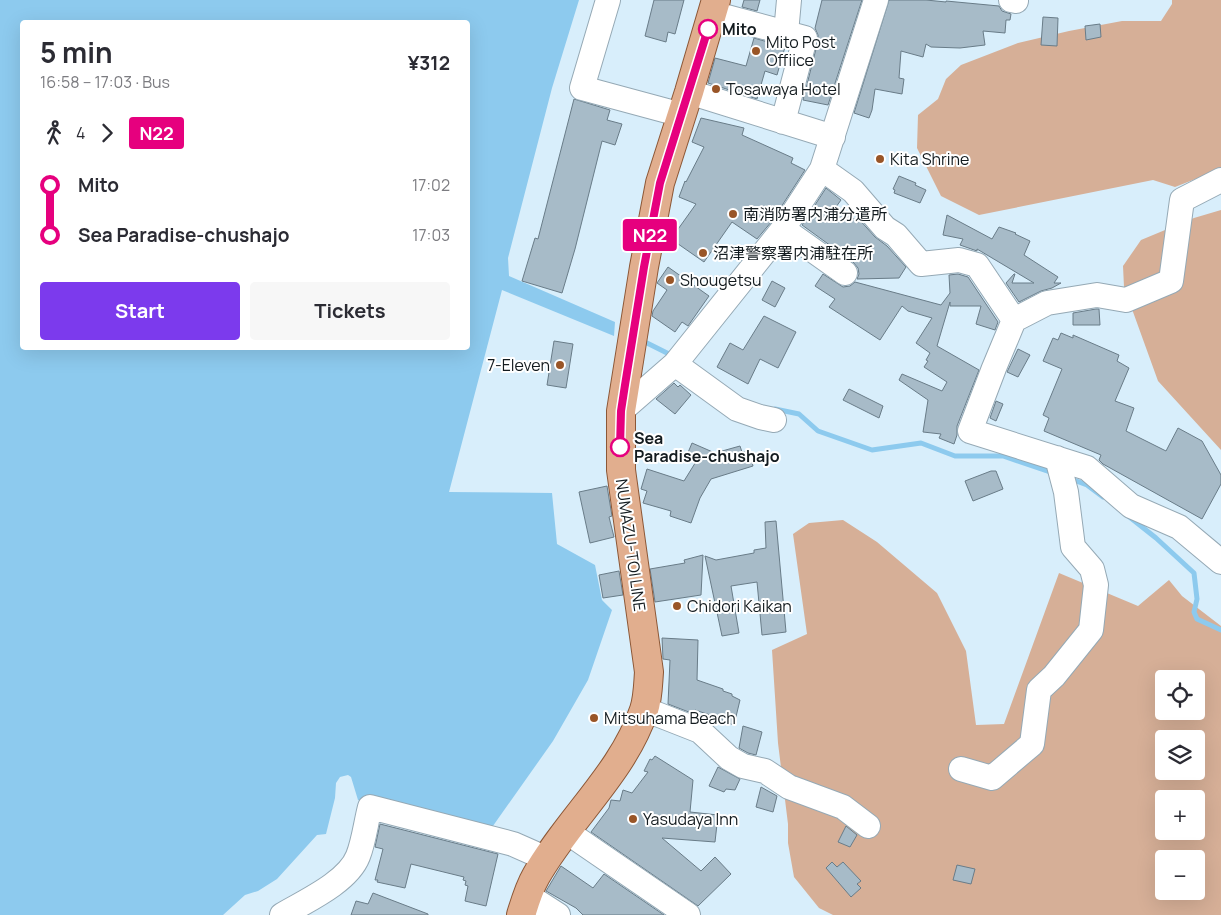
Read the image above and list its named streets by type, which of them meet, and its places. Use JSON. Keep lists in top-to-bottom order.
{
  "streets": {
    "main road": ["NUMAZU-TOI LINE"]
  },
  "places": [
    "Mito",
    "Mito Post Offiice",
    "Tosawaya Hotel",
    "Kita Shrine",
    "南消防署内浦分遣所",
    "沼津警察署内浦駐在所",
    "Shougetsu",
    "7-Eleven",
    "Sea Paradise-chushajo",
    "Chidori Kaikan",
    "Mitsuhama Beach",
    "Yasudaya Inn"
  ],
  "lines": ["bus line N22"],
  "page": {
    "on_map": "N22",
    "heading": ["5 min", "16:58 – 17:03 · Bus", "¥312"],
    "legs": ["4", "N22"],
    "list": [
      {
        "name": "Mito",
        "value": "17:02"
      },
      {
        "name": "Sea Paradise-chushajo",
        "value": "17:03"
      }
    ],
    "buttons": ["Start", "Tickets"],
    "map_buttons": ["+", "−"]
  }
}
